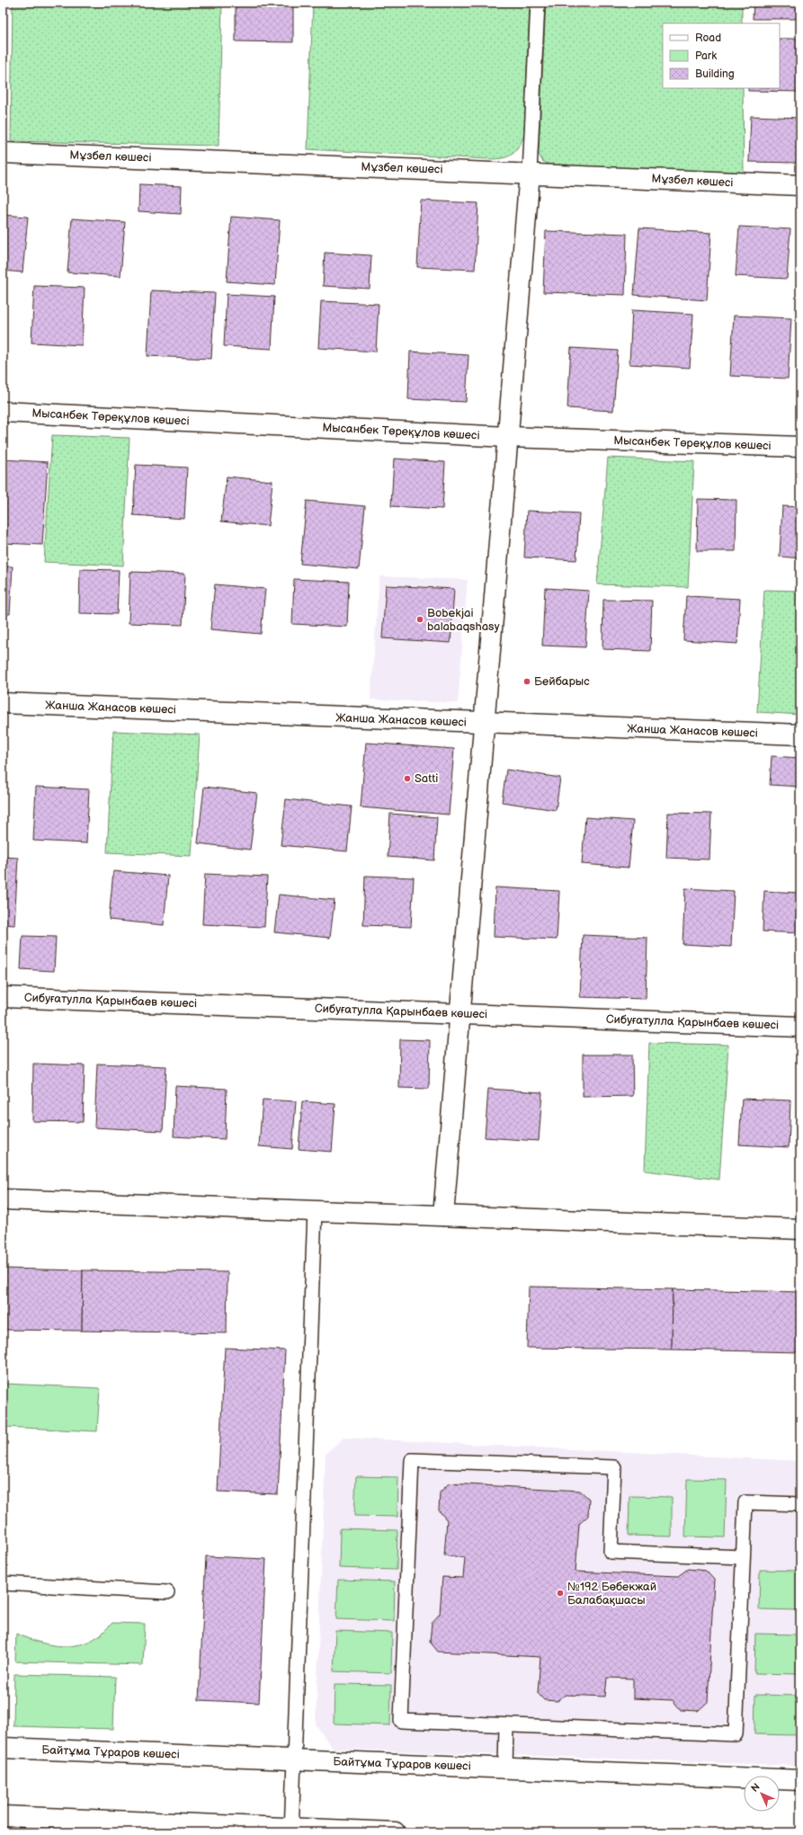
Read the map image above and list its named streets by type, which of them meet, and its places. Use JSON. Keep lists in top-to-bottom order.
{
  "streets": {
    "street": [
      "Мұзбел көшесі",
      "Мысанбек Төреқұлов көшесі",
      "Жанша Жанасов көшесі",
      "Сибуғатулла Қарынбаев көшесі",
      "Байтұма Тұраров көшесі"
    ]
  },
  "places": [
    "Bobekjai balabaqshasy",
    "Бейбарыс",
    "Satti",
    "№192 Бөбекжай Балабақшасы"
  ],
  "legend": ["Road", "Park", "Building"],
  "north": "top left"
}
